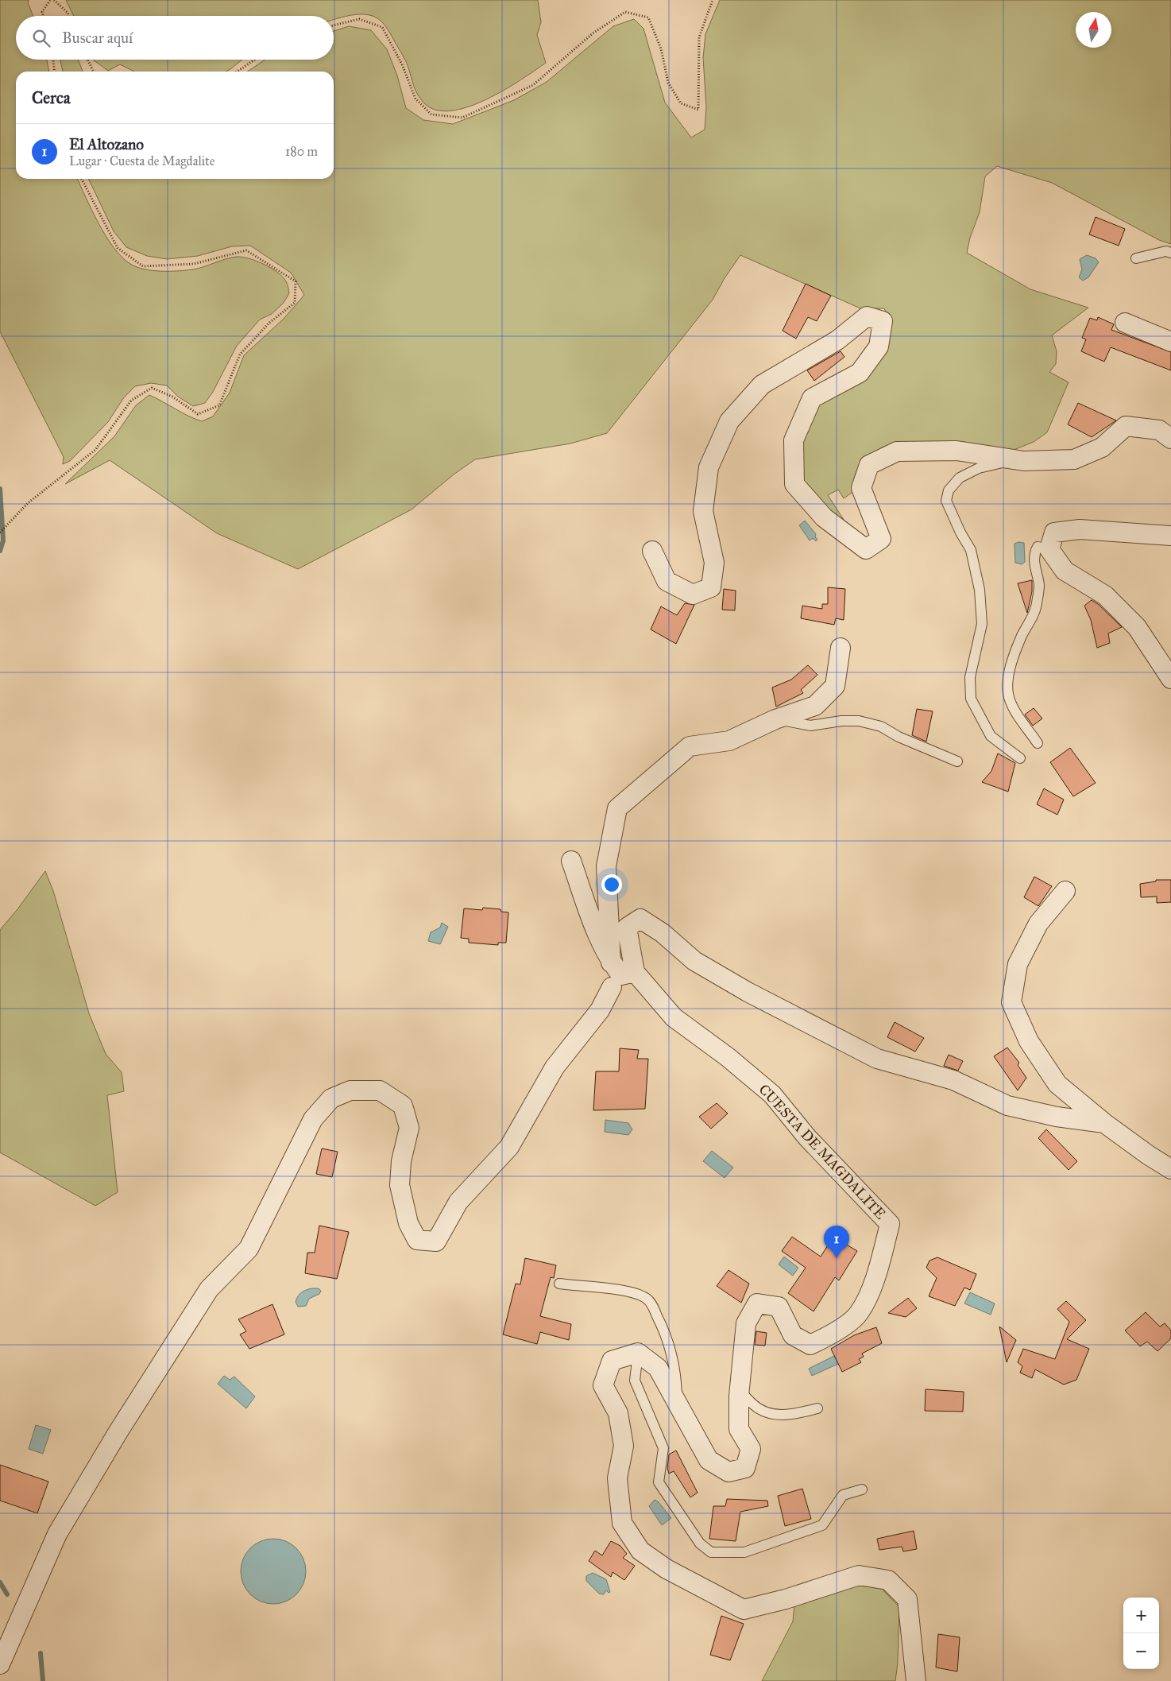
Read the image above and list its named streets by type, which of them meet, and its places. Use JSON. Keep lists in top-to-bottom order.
{
  "streets": {
    "street": ["CUESTA DE MAGDALITE"]
  },
  "north": "top",
  "page": {
    "search": "Buscar aquí",
    "heading": "Cerca",
    "list": [
      {
        "mark": "1",
        "name": "El Altozano",
        "note": "Lugar · Cuesta de Magdalite",
        "value": "180 m"
      }
    ],
    "pins": "1",
    "map_buttons": ["+", "−"]
  }
}
